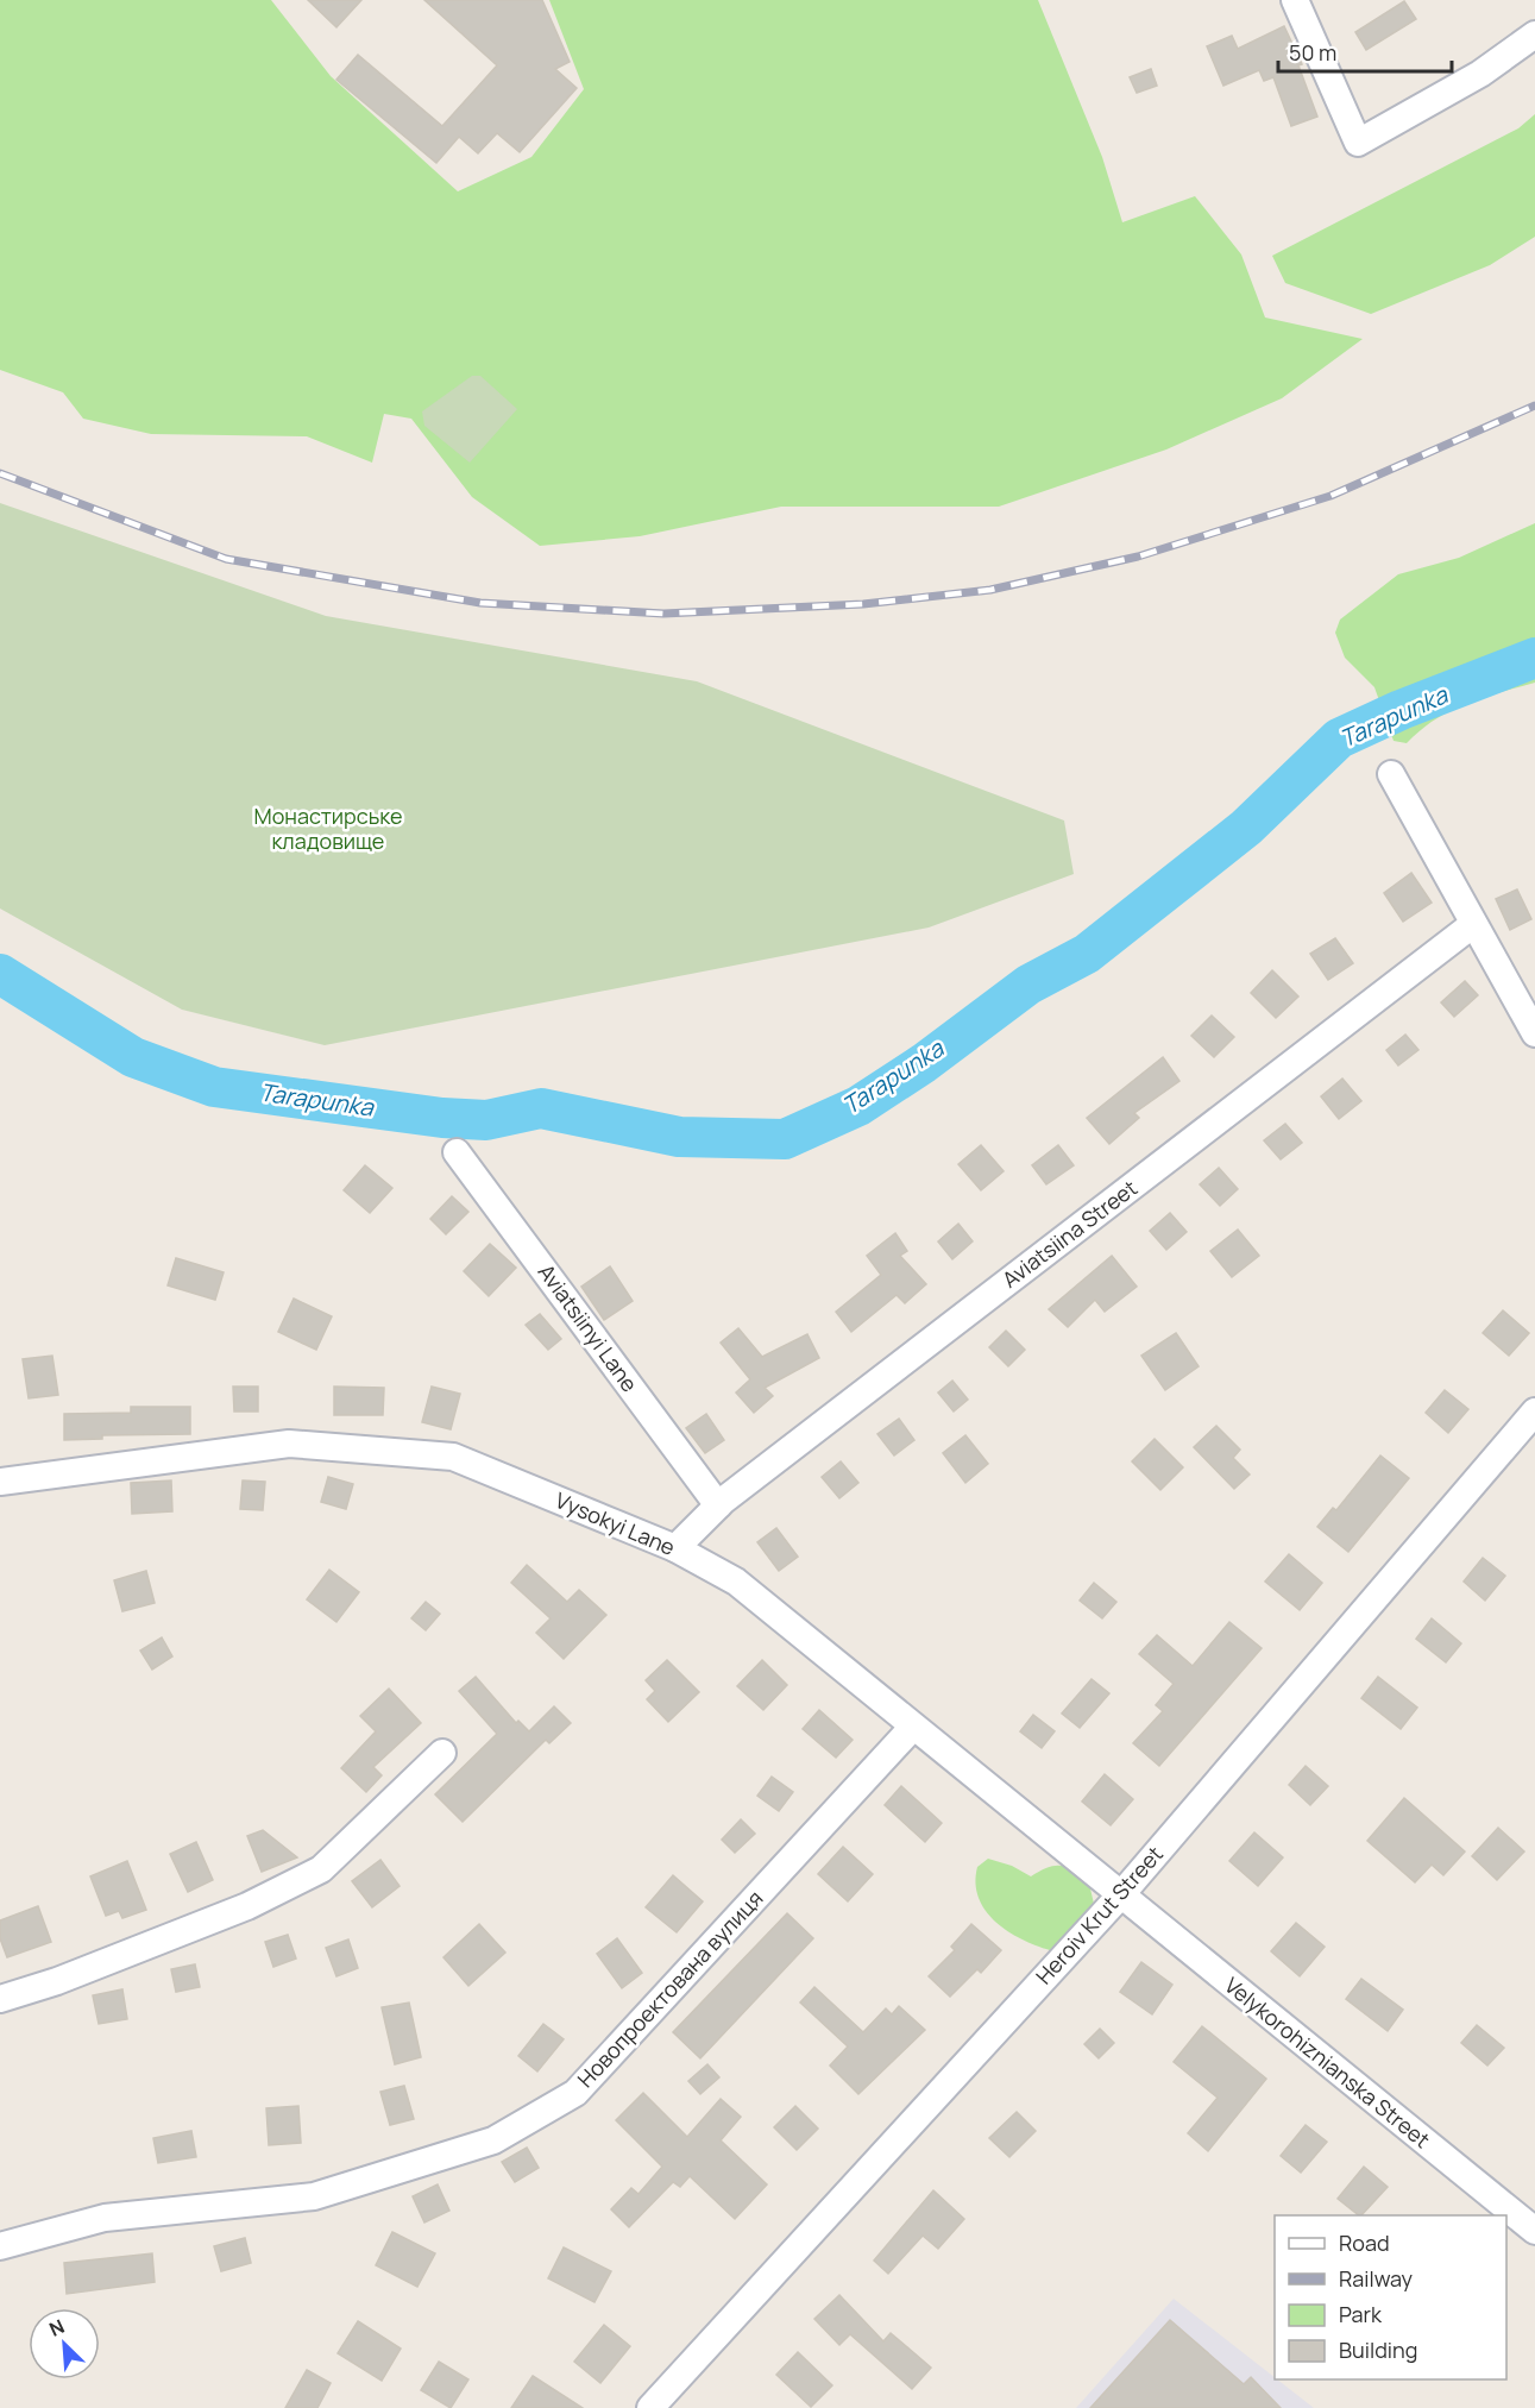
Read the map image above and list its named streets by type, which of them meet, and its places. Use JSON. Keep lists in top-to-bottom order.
{
  "streets": {
    "street": [
      "Aviatsiina Street",
      "Aviatsiinyi Lane",
      "Vysokyi Lane",
      "Heroiv Krut Street",
      "Новопроектована вулиця",
      "Velykorohiznianska Street"
    ]
  },
  "crossings": [
    ["Aviatsiina Street", "Aviatsiinyi Lane"],
    ["Aviatsiina Street", "Vysokyi Lane"],
    ["Vysokyi Lane", "Heroiv Krut Street"],
    ["Vysokyi Lane", "Новопроектована вулиця"],
    ["Vysokyi Lane", "Velykorohiznianska Street"],
    ["Heroiv Krut Street", "Velykorohiznianska Street"]
  ],
  "water": ["Tarapunka"],
  "parks": ["Монастирське кладовище"],
  "legend": [
    "Road",
    "Railway",
    "Park",
    "Building"
  ],
  "scale_bar": "50 m",
  "north": "top left"
}
